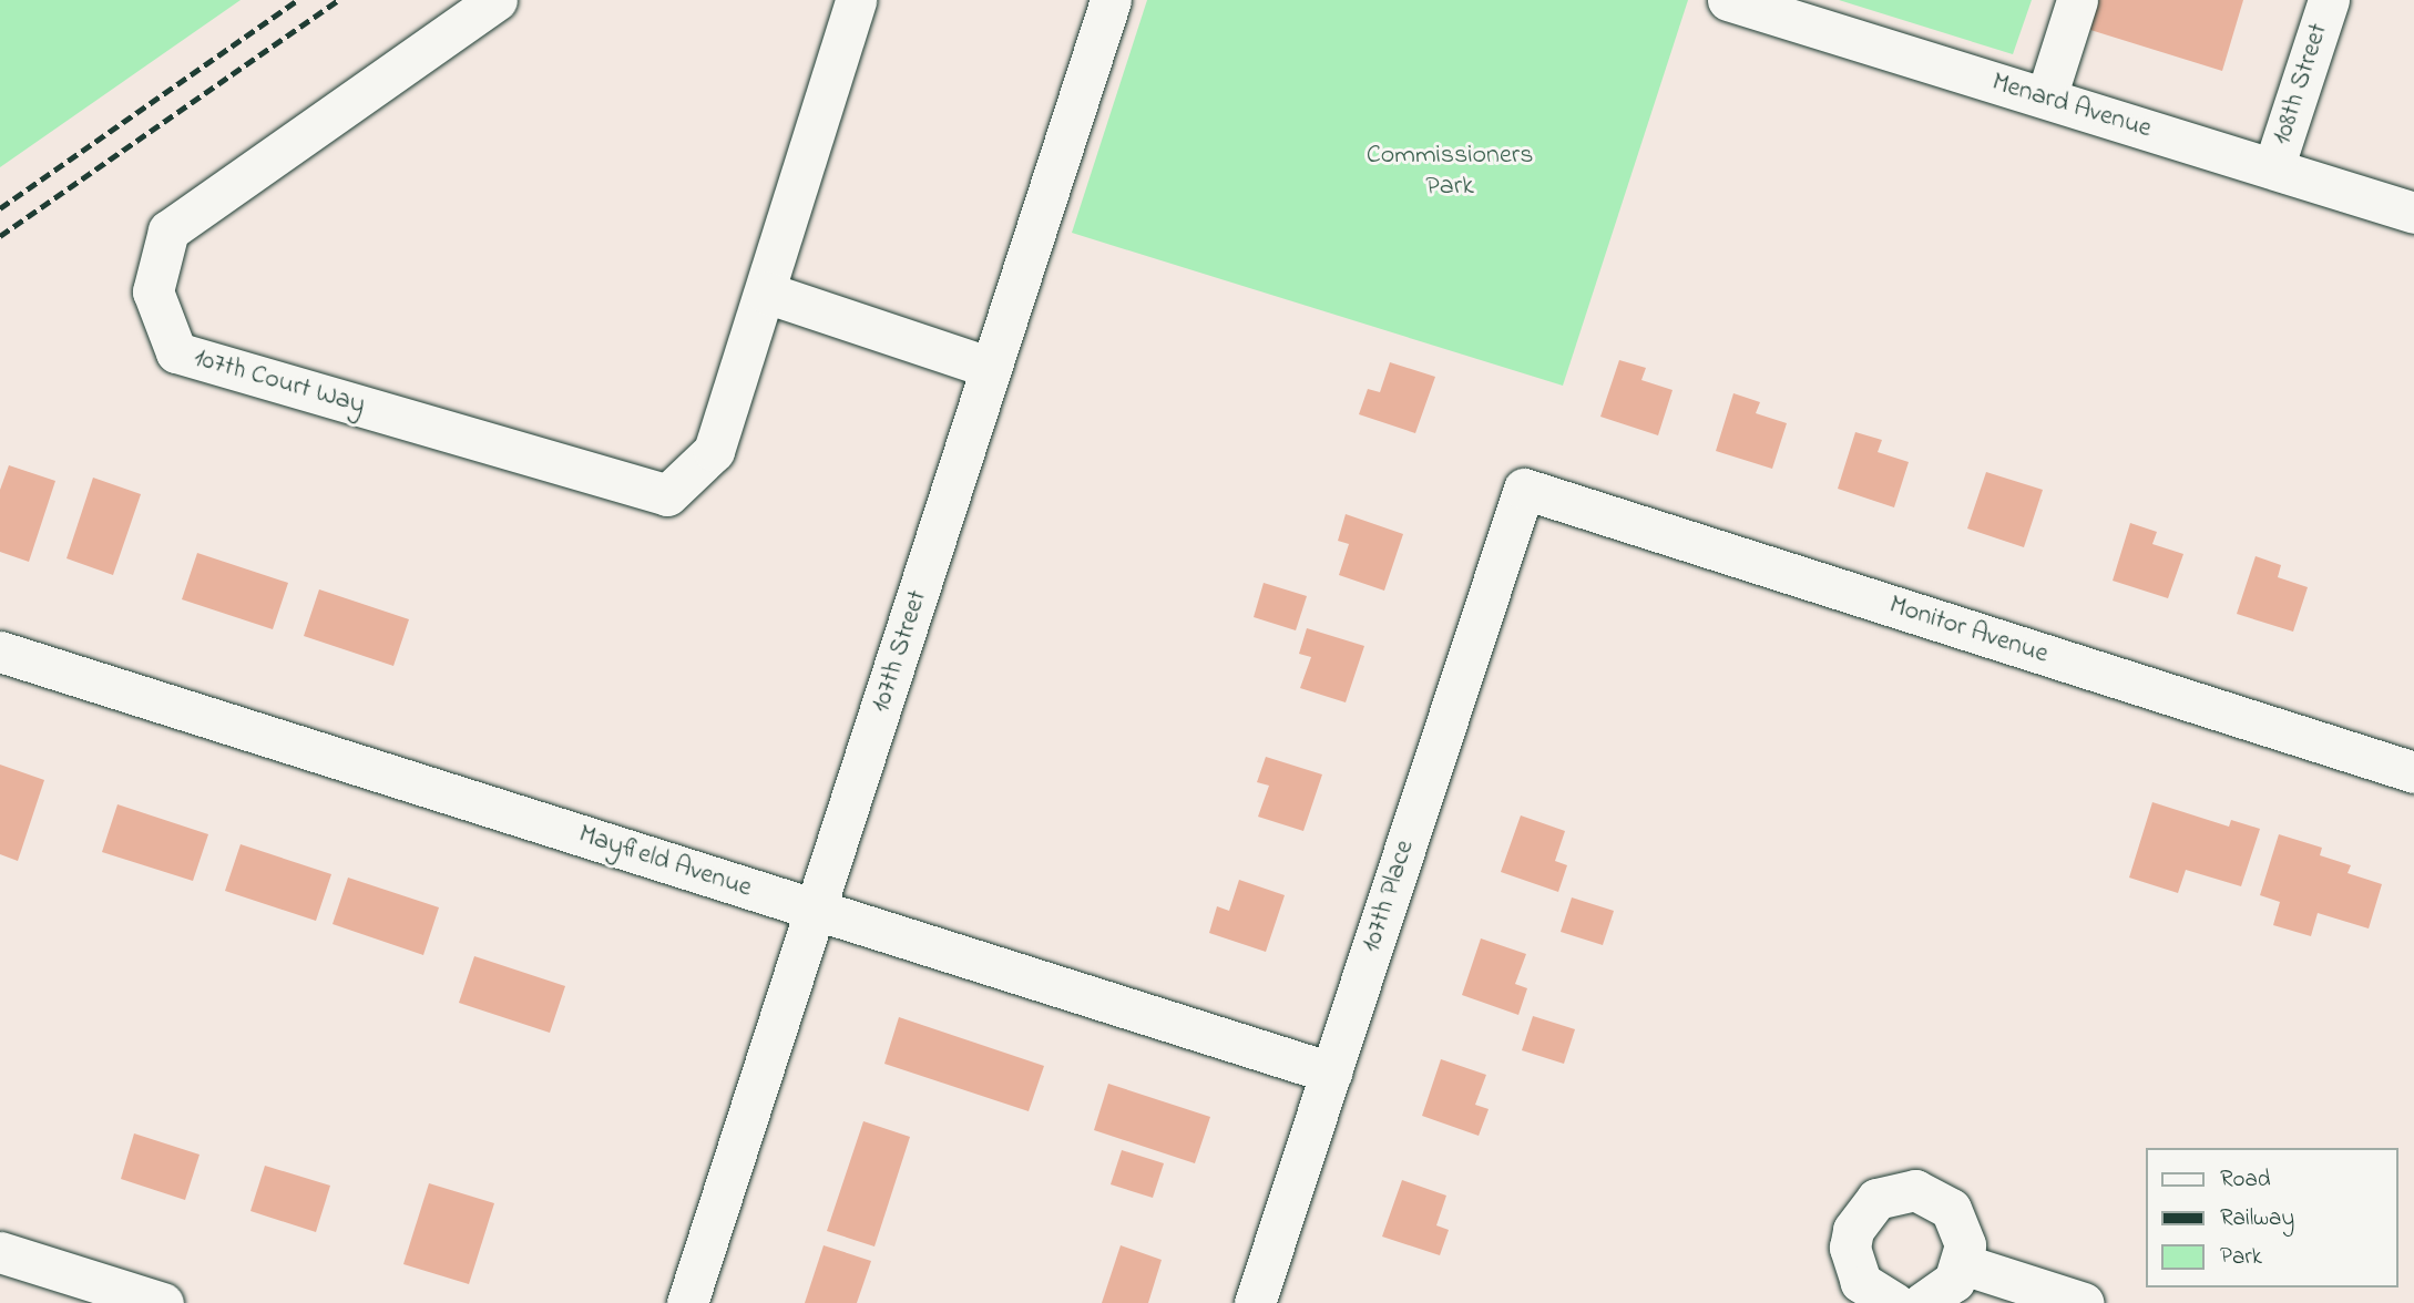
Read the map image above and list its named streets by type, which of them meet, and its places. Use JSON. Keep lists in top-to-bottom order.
{
  "streets": {
    "street": [
      "108th Street",
      "Menard Avenue",
      "107th Court Way",
      "Monitor Avenue",
      "107th Street",
      "Mayfield Avenue",
      "107th Place"
    ]
  },
  "crossings": [
    ["108th Street", "Menard Avenue"],
    ["Monitor Avenue", "107th Place"],
    ["107th Street", "Mayfield Avenue"],
    ["Mayfield Avenue", "107th Place"]
  ],
  "parks": ["Commissioners Park"],
  "legend": ["Road", "Railway", "Park"]
}
